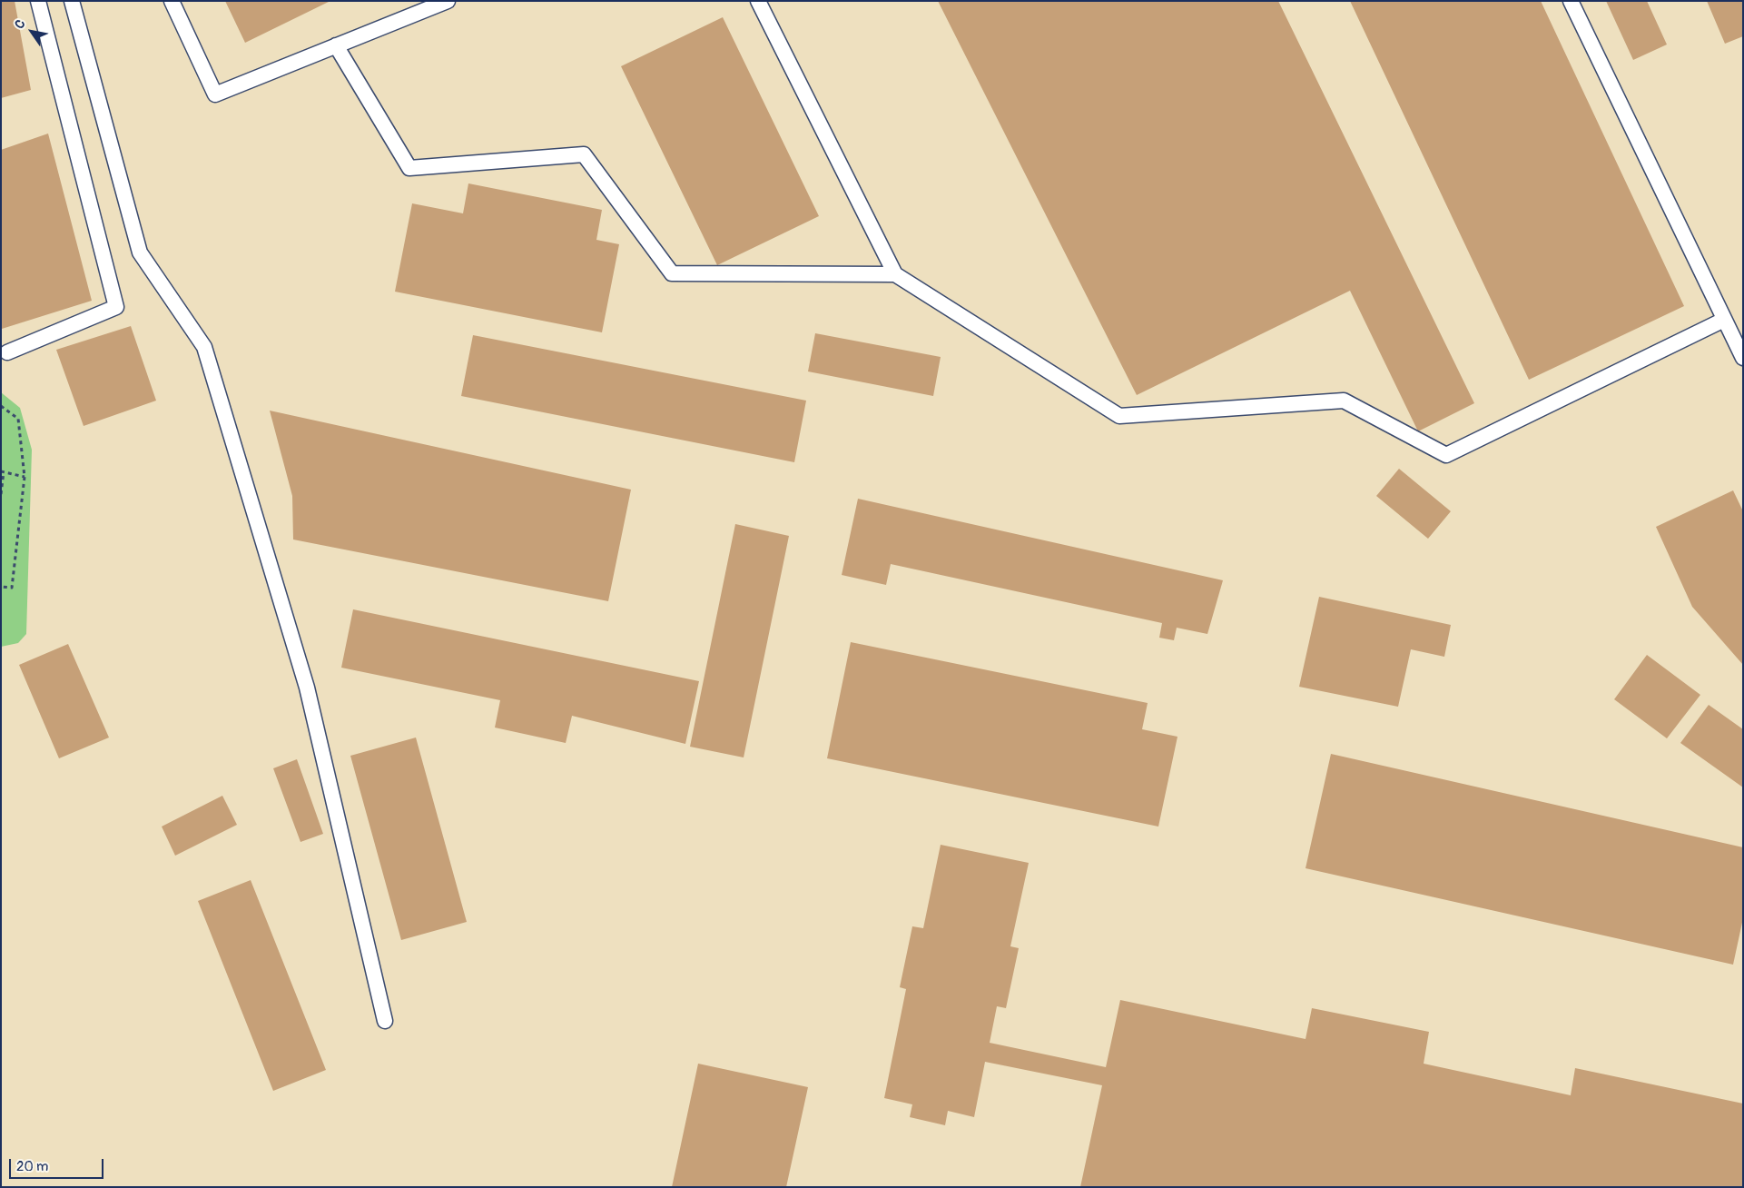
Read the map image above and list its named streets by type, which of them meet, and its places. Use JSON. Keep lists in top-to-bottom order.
{
  "scale_bar": "20 m",
  "north": "top left"
}
